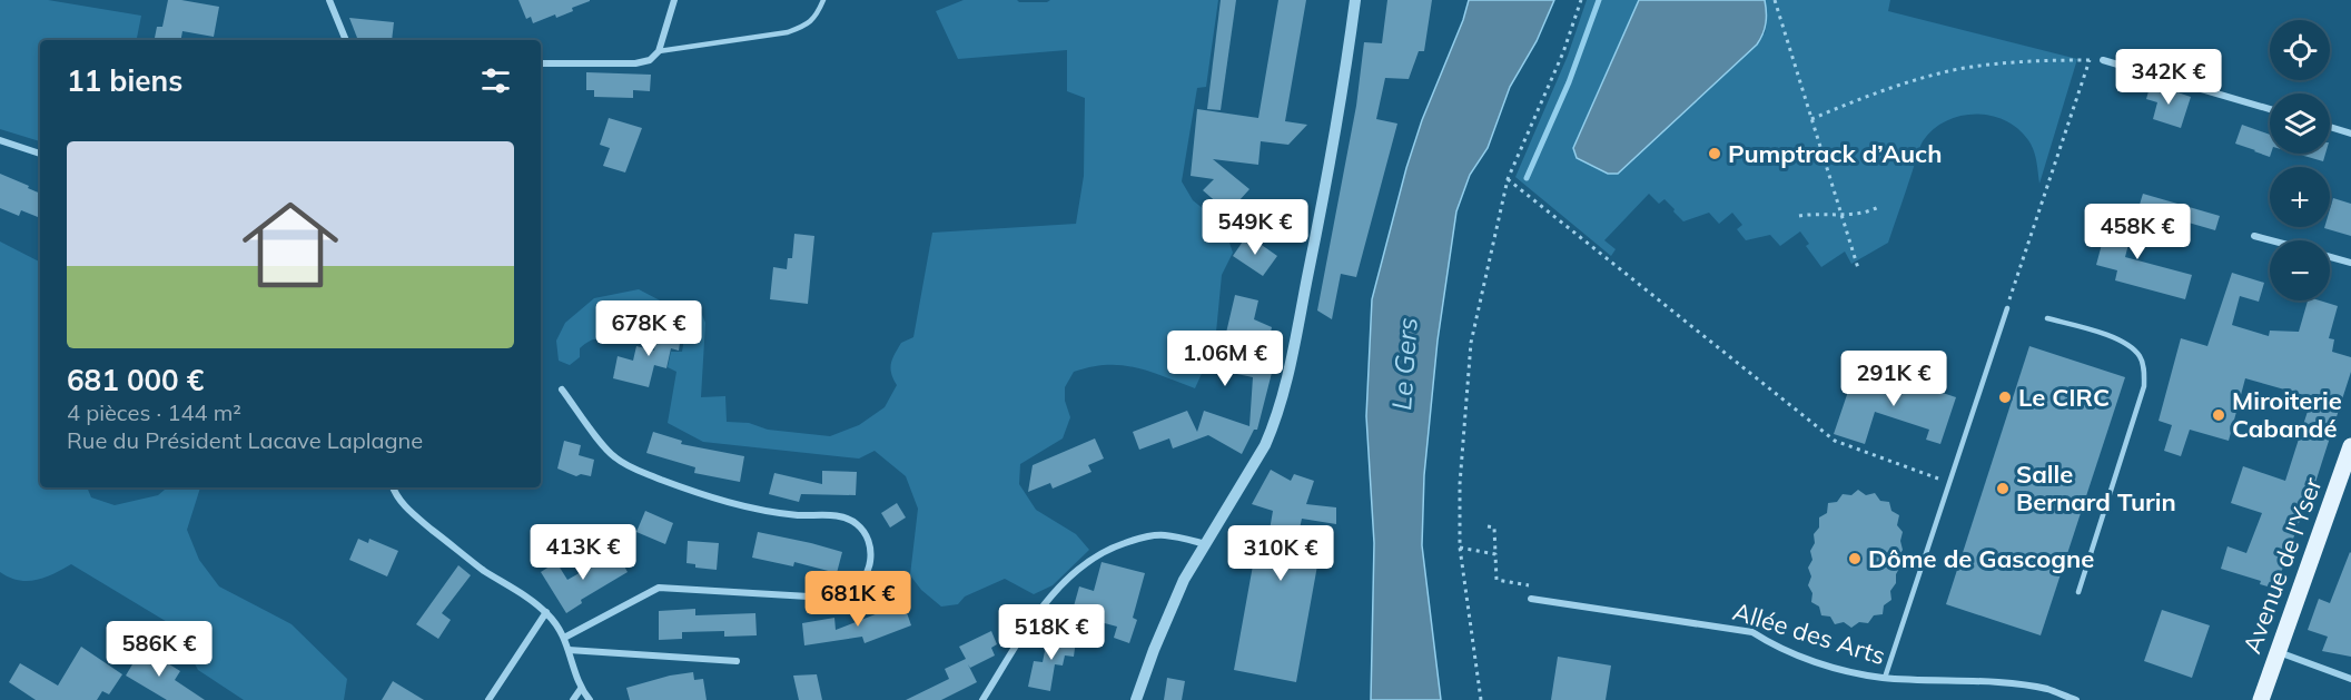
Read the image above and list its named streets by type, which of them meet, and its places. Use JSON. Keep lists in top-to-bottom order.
{
  "streets": {
    "main road": ["Avenue de l'Yser"],
    "street": ["Allée des Arts"]
  },
  "water": ["Le Gers"],
  "places": [
    "Pumptrack d’Auch",
    "Le CIRC",
    "Miroiterie Cabandé",
    "Salle Bernard Turin",
    "Dôme de Gascogne"
  ],
  "page": {
    "map_buttons": ["+", "−"],
    "heading": "11 biens",
    "price": [
      "342K €",
      "549K €",
      "458K €",
      "678K €",
      "1.06M €",
      "291K €",
      "413K €",
      "310K €",
      "681K €",
      "518K €",
      "586K €"
    ],
    "list": [
      {
        "name": "681 000 €",
        "note": "4 pièces · 144 m² · Rue du Président Lacave Laplagne"
      }
    ]
  }
}
